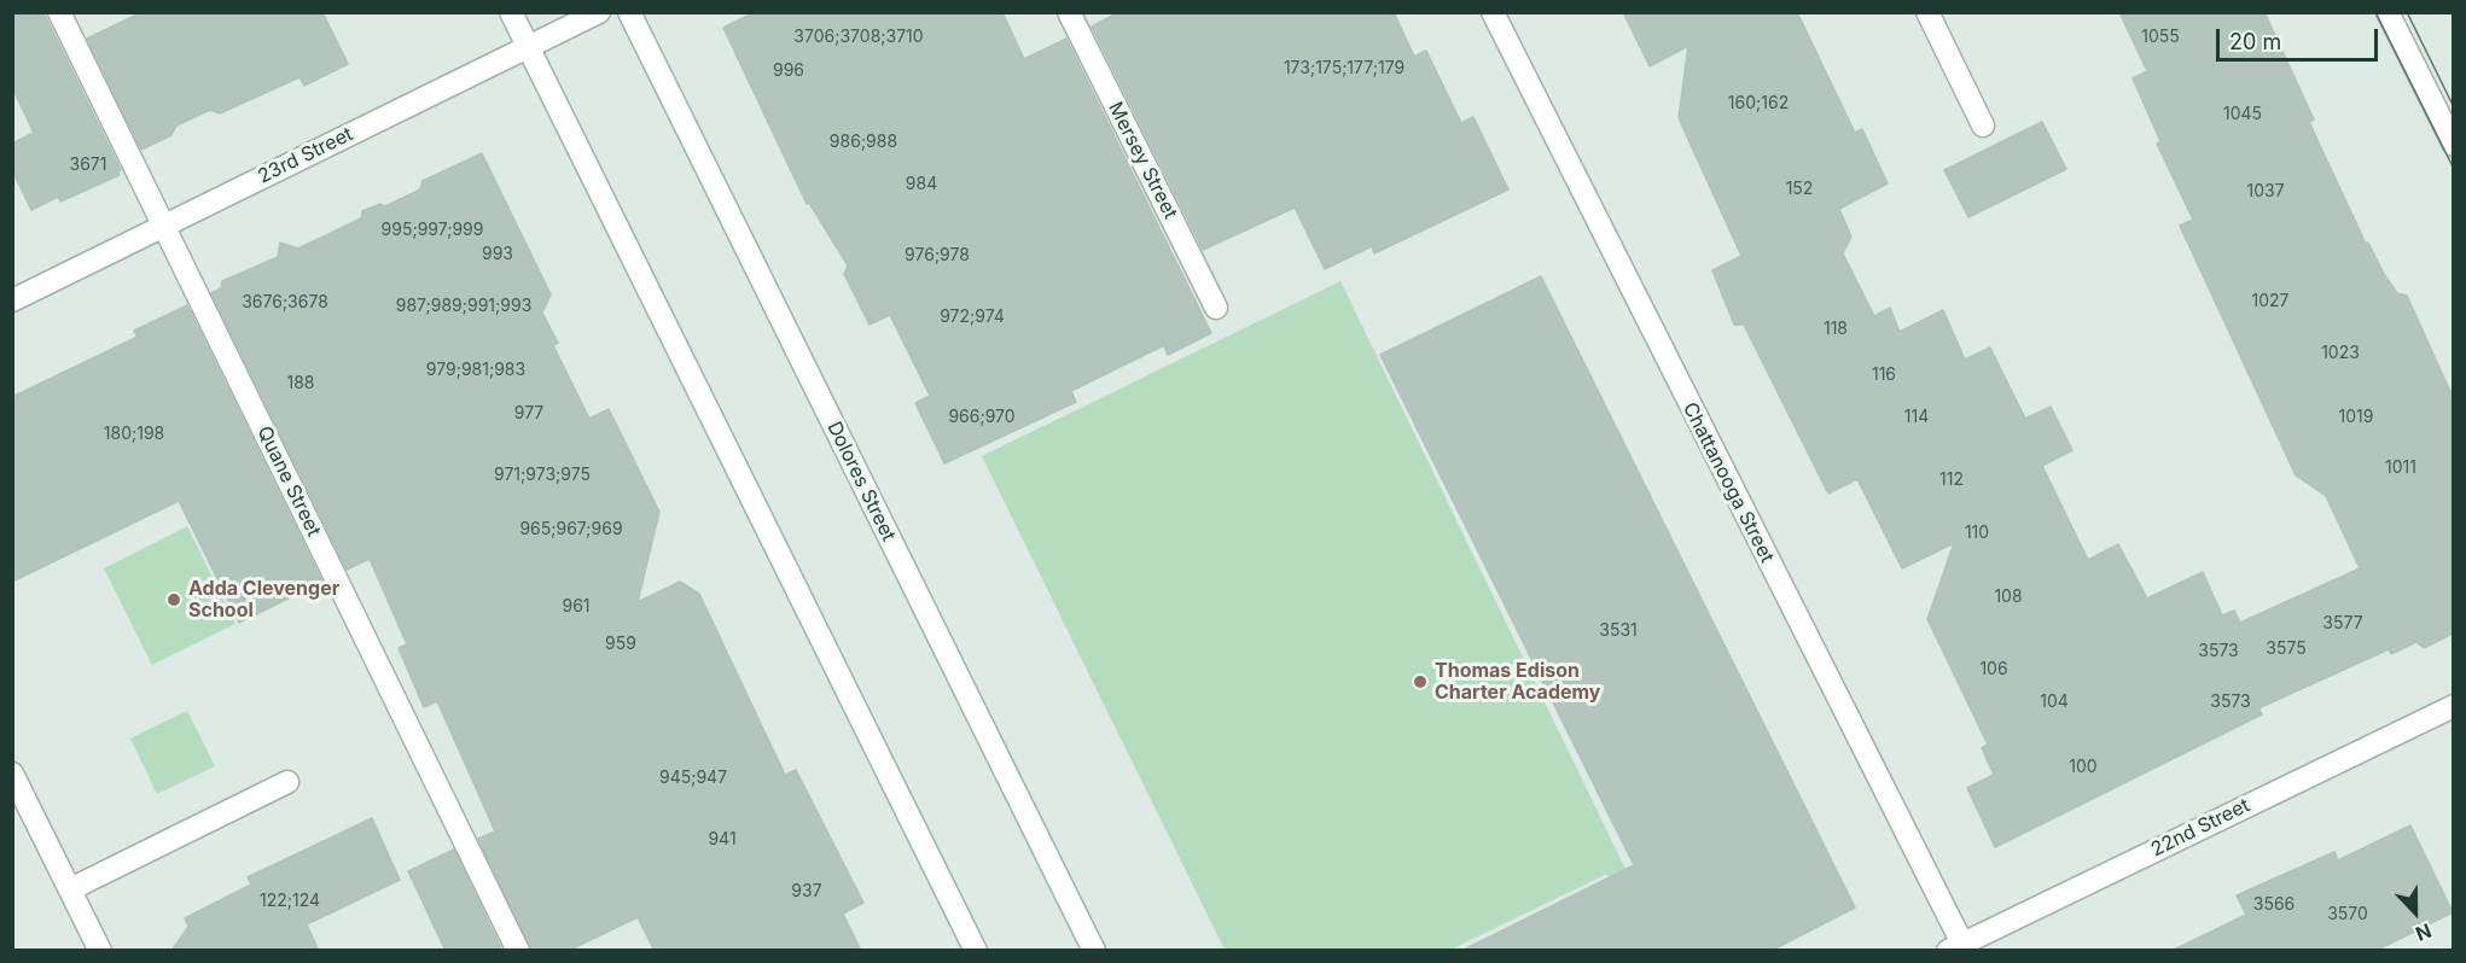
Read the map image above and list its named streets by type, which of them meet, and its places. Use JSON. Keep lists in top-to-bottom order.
{
  "streets": {
    "street": [
      "23rd Street",
      "Mersey Street",
      "Quane Street",
      "Dolores Street",
      "Chattanooga Street",
      "22nd Street"
    ]
  },
  "crossings": [
    ["23rd Street", "Quane Street"],
    ["Chattanooga Street", "22nd Street"]
  ],
  "places": ["Adda Clevenger School", "Thomas Edison Charter Academy"],
  "house_numbers": [
    "3706;3708;3710",
    "1055",
    "173;175;177;179",
    "996",
    "160;162",
    "1045",
    "986;988",
    "3671",
    "984",
    "152",
    "1037",
    "995;997;999",
    "993",
    "976;978",
    "1027",
    "3676;3678",
    "987;989;991;993",
    "972;974",
    "118",
    "1023",
    "979;981;983",
    "116",
    "188",
    "977",
    "966;970",
    "114",
    "1019",
    "180;198",
    "1011",
    "971;973;975",
    "112",
    "965;967;969",
    "110",
    "108",
    "961",
    "3577",
    "3531",
    "959",
    "3575",
    "3573",
    "106",
    "104",
    "3573",
    "100",
    "945;947",
    "941",
    "937",
    "122;124",
    "3566",
    "3570"
  ],
  "scale_bar": "20 m",
  "north": "bottom"
}
